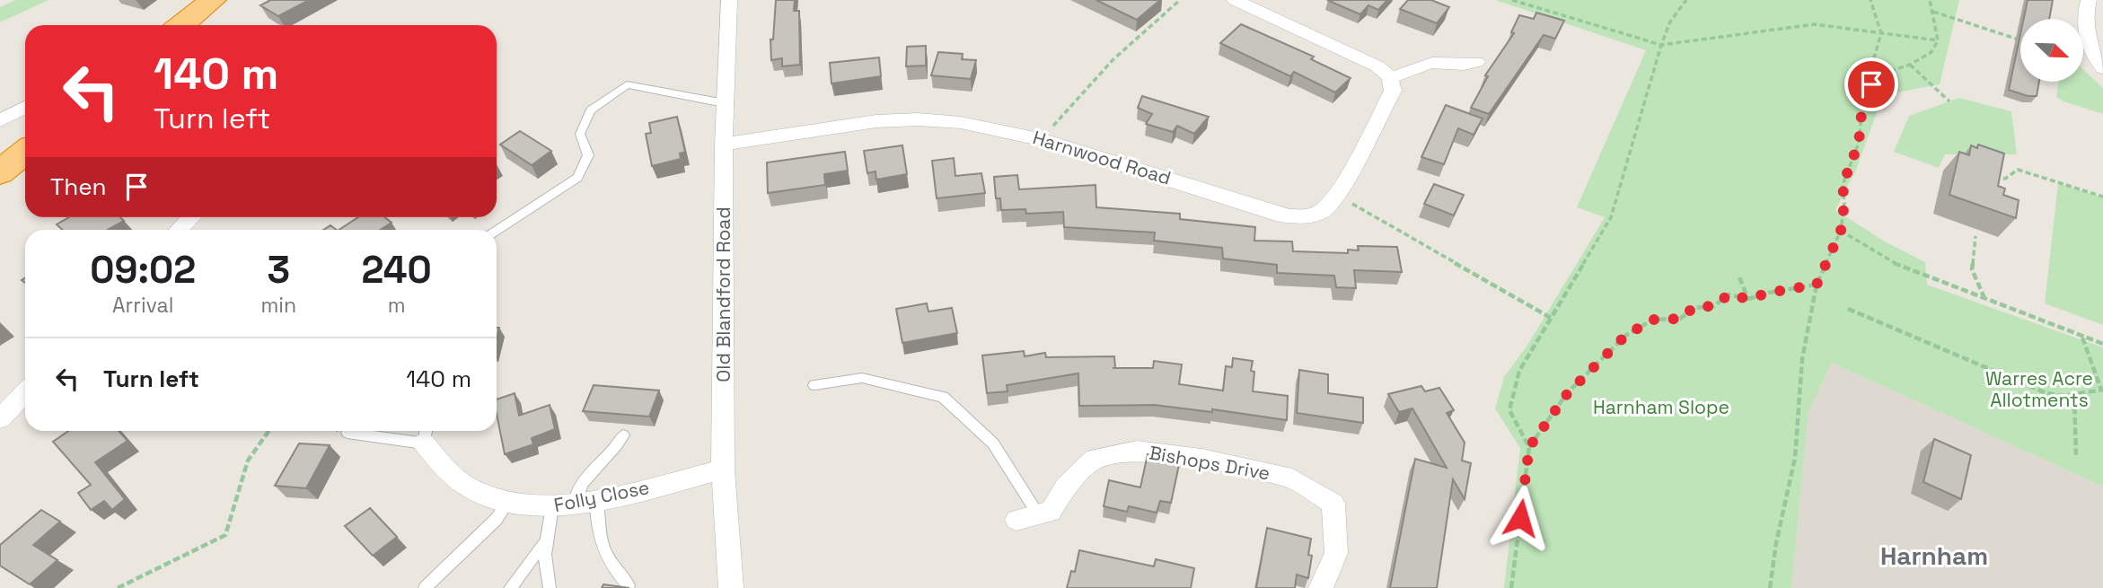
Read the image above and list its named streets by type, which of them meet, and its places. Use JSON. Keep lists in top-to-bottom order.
{
  "streets": {
    "street": [
      "Harnwood Road",
      "Old Blandford Road",
      "Bishops Drive",
      "Folly Close"
    ]
  },
  "crossings": [
    ["Harnwood Road", "Old Blandford Road"],
    ["Old Blandford Road", "Folly Close"]
  ],
  "districts": ["Harnham"],
  "parks": ["Warres Acre Allotments", "Harnham Slope"],
  "north": "bottom right",
  "page": {
    "turn": ["140 m", "Turn left"],
    "then": "Then",
    "eta": [
      "09:02",
      "Arrival",
      "3",
      "min",
      "240",
      "m"
    ],
    "list": [
      {
        "name": "Turn left",
        "value": "140 m"
      }
    ]
  }
}
